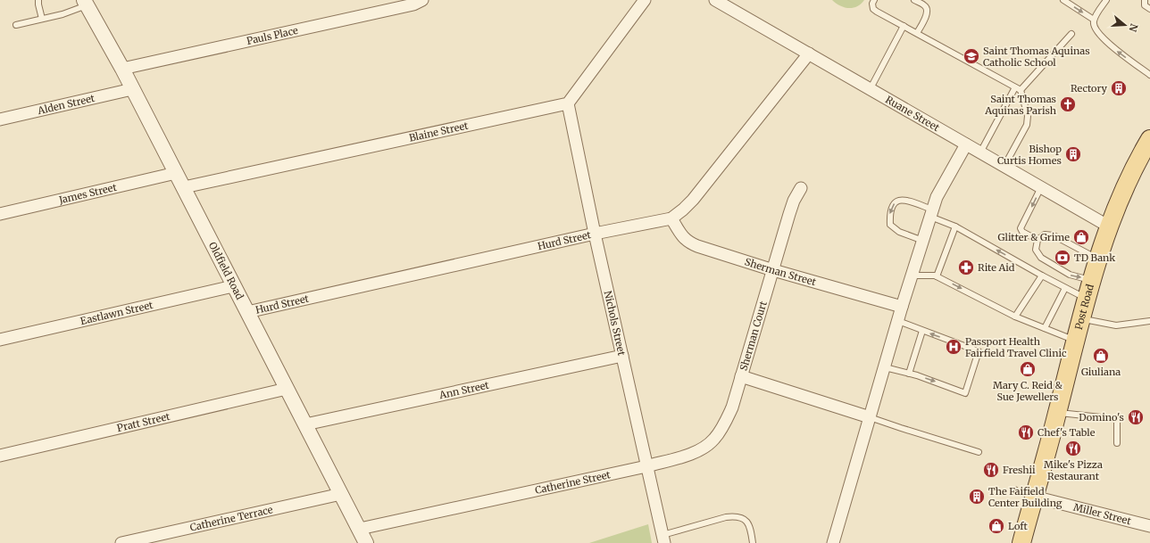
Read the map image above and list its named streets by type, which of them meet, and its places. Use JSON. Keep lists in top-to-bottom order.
{
  "streets": {
    "main road": ["Post Road"],
    "street": [
      "Pauls Place",
      "Alden Street",
      "Ruane Street",
      "Blaine Street",
      "James Street",
      "Hurd Street",
      "Oldfield Road",
      "Sherman Street",
      "Eastlawn Street",
      "Nichols Street",
      "Sherman Court",
      "Ann Street",
      "Pratt Street",
      "Catherine Street",
      "Miller Street",
      "Catherine Terrace"
    ]
  },
  "crossings": [
    ["Pauls Place", "Oldfield Road"],
    ["Alden Street", "Oldfield Road"],
    ["Ruane Street", "Hurd Street"],
    ["Ruane Street", "Post Road"],
    ["Blaine Street", "Oldfield Road"],
    ["Blaine Street", "Nichols Street"],
    ["James Street", "Oldfield Road"],
    ["Hurd Street", "Oldfield Road"],
    ["Hurd Street", "Sherman Street"],
    ["Hurd Street", "Nichols Street"],
    ["Oldfield Road", "Eastlawn Street"],
    ["Oldfield Road", "Ann Street"],
    ["Oldfield Road", "Pratt Street"],
    ["Oldfield Road", "Catherine Street"],
    ["Oldfield Road", "Catherine Terrace"],
    ["Sherman Street", "Sherman Court"],
    ["Post Road", "Miller Street"],
    ["Nichols Street", "Ann Street"],
    ["Nichols Street", "Catherine Street"],
    ["Sherman Court", "Catherine Street"]
  ],
  "places": {
    "school or university": ["Saint Thomas Aquinas Catholic School"],
    "building": ["Rectory", "Bishop Curtis Homes", "The Faifield Center Building"],
    "church": ["Saint Thomas Aquinas Parish"],
    "shop": [
      "Glitter & Grime",
      "Giuliana",
      "Mary C. Reid & Sue Jewellers",
      "Loft"
    ],
    "bank": ["TD Bank"],
    "pharmacy": ["Rite Aid"],
    "hospital": ["Passport Health Fairfield Travel Clinic"],
    "restaurant": [
      "Domino's",
      "Chef's Table",
      "Mike's Pizza Restaurant",
      "Freshii"
    ]
  },
  "north": "right"
}
